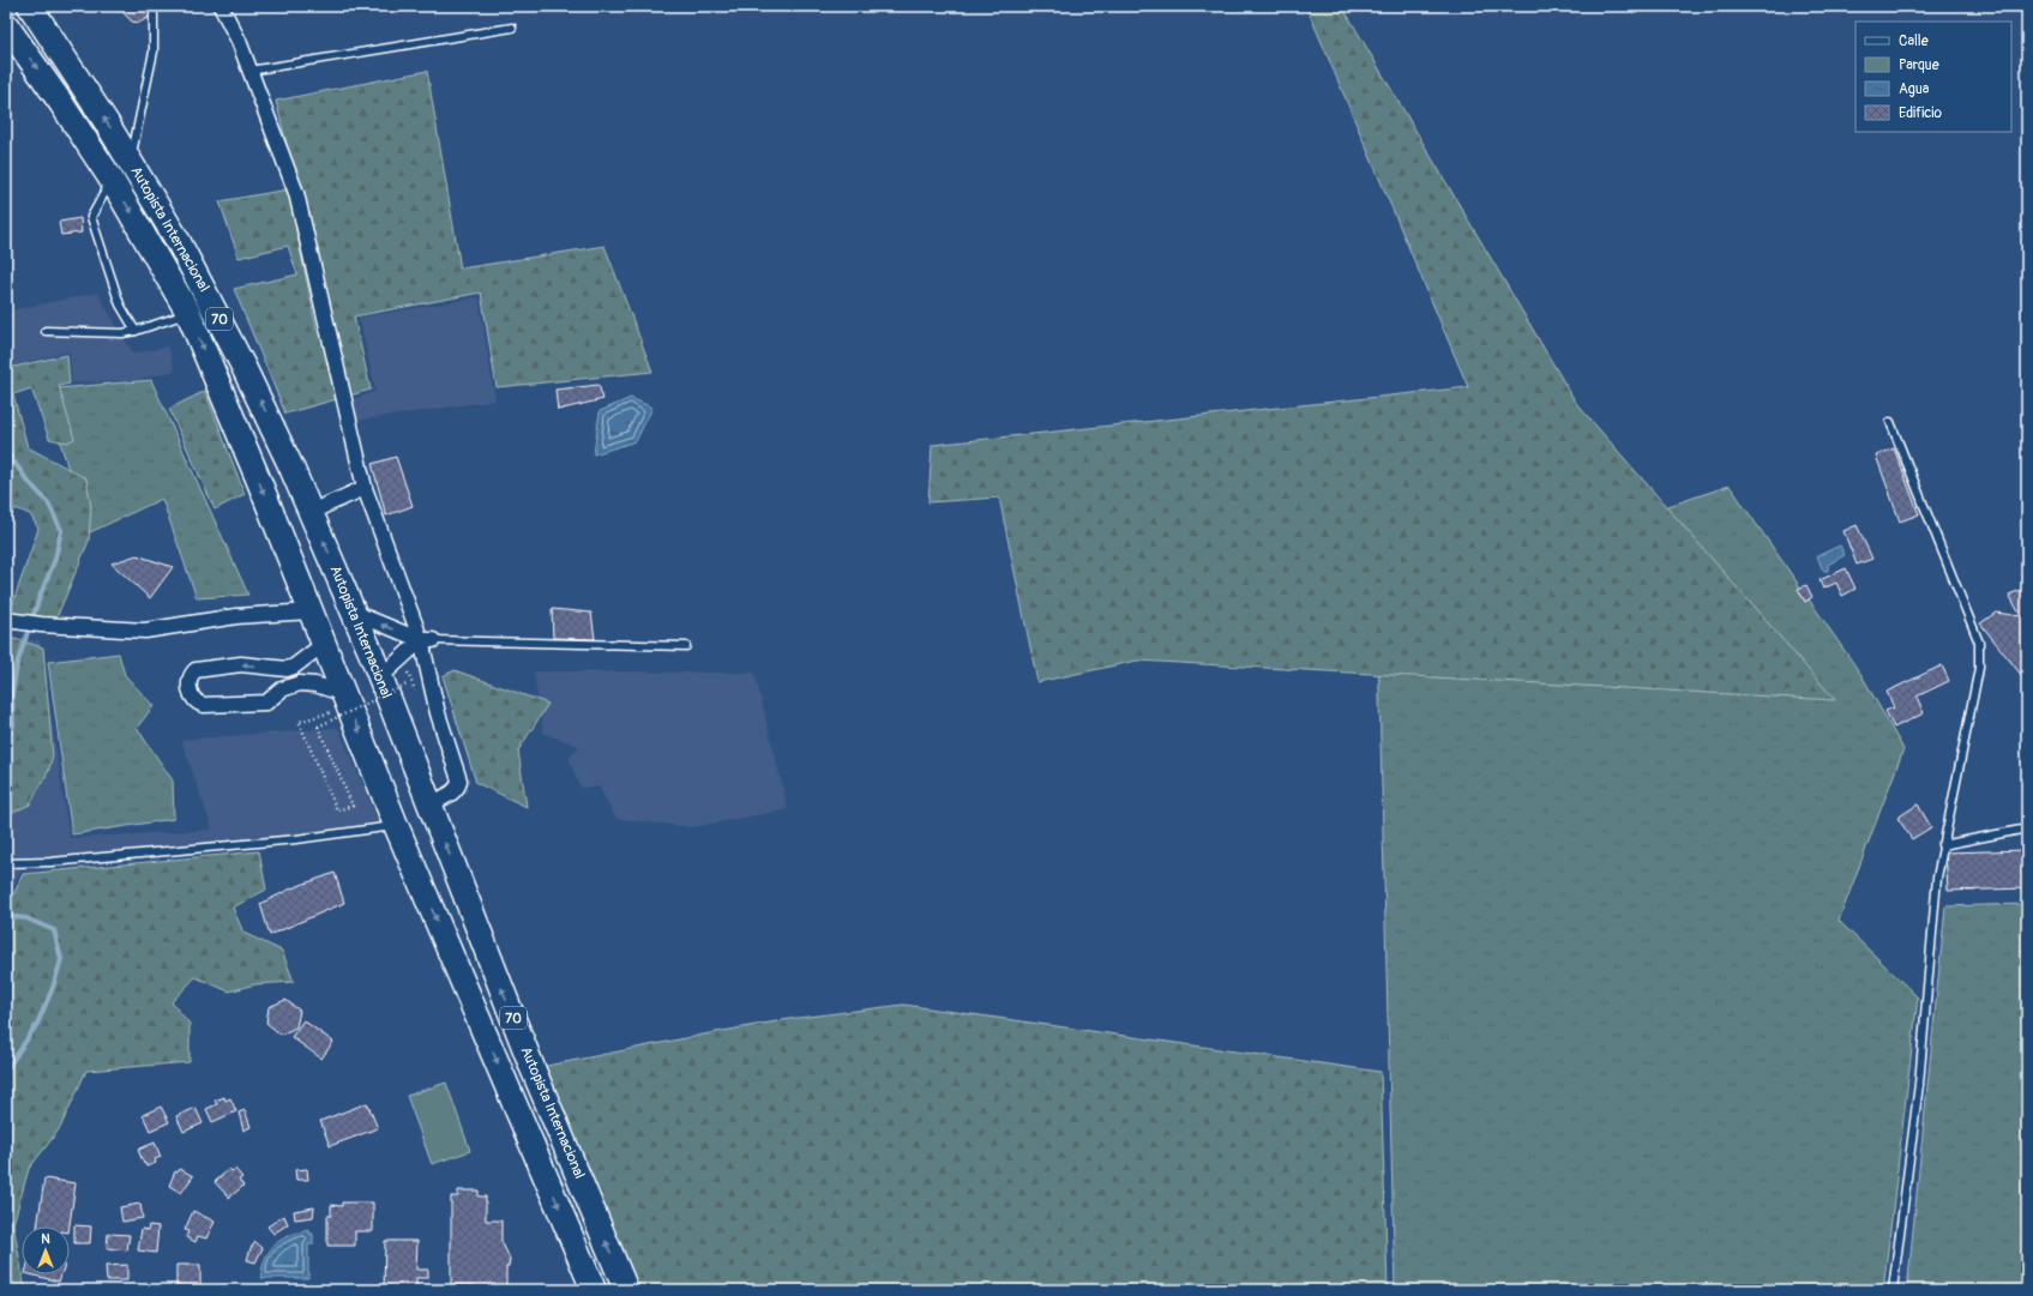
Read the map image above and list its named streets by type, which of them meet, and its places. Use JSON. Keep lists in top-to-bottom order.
{
  "streets": {
    "highway": ["Autopista Internacional", "70"]
  },
  "legend": [
    "Calle",
    "Parque",
    "Agua",
    "Edificio"
  ],
  "north": "top"
}
